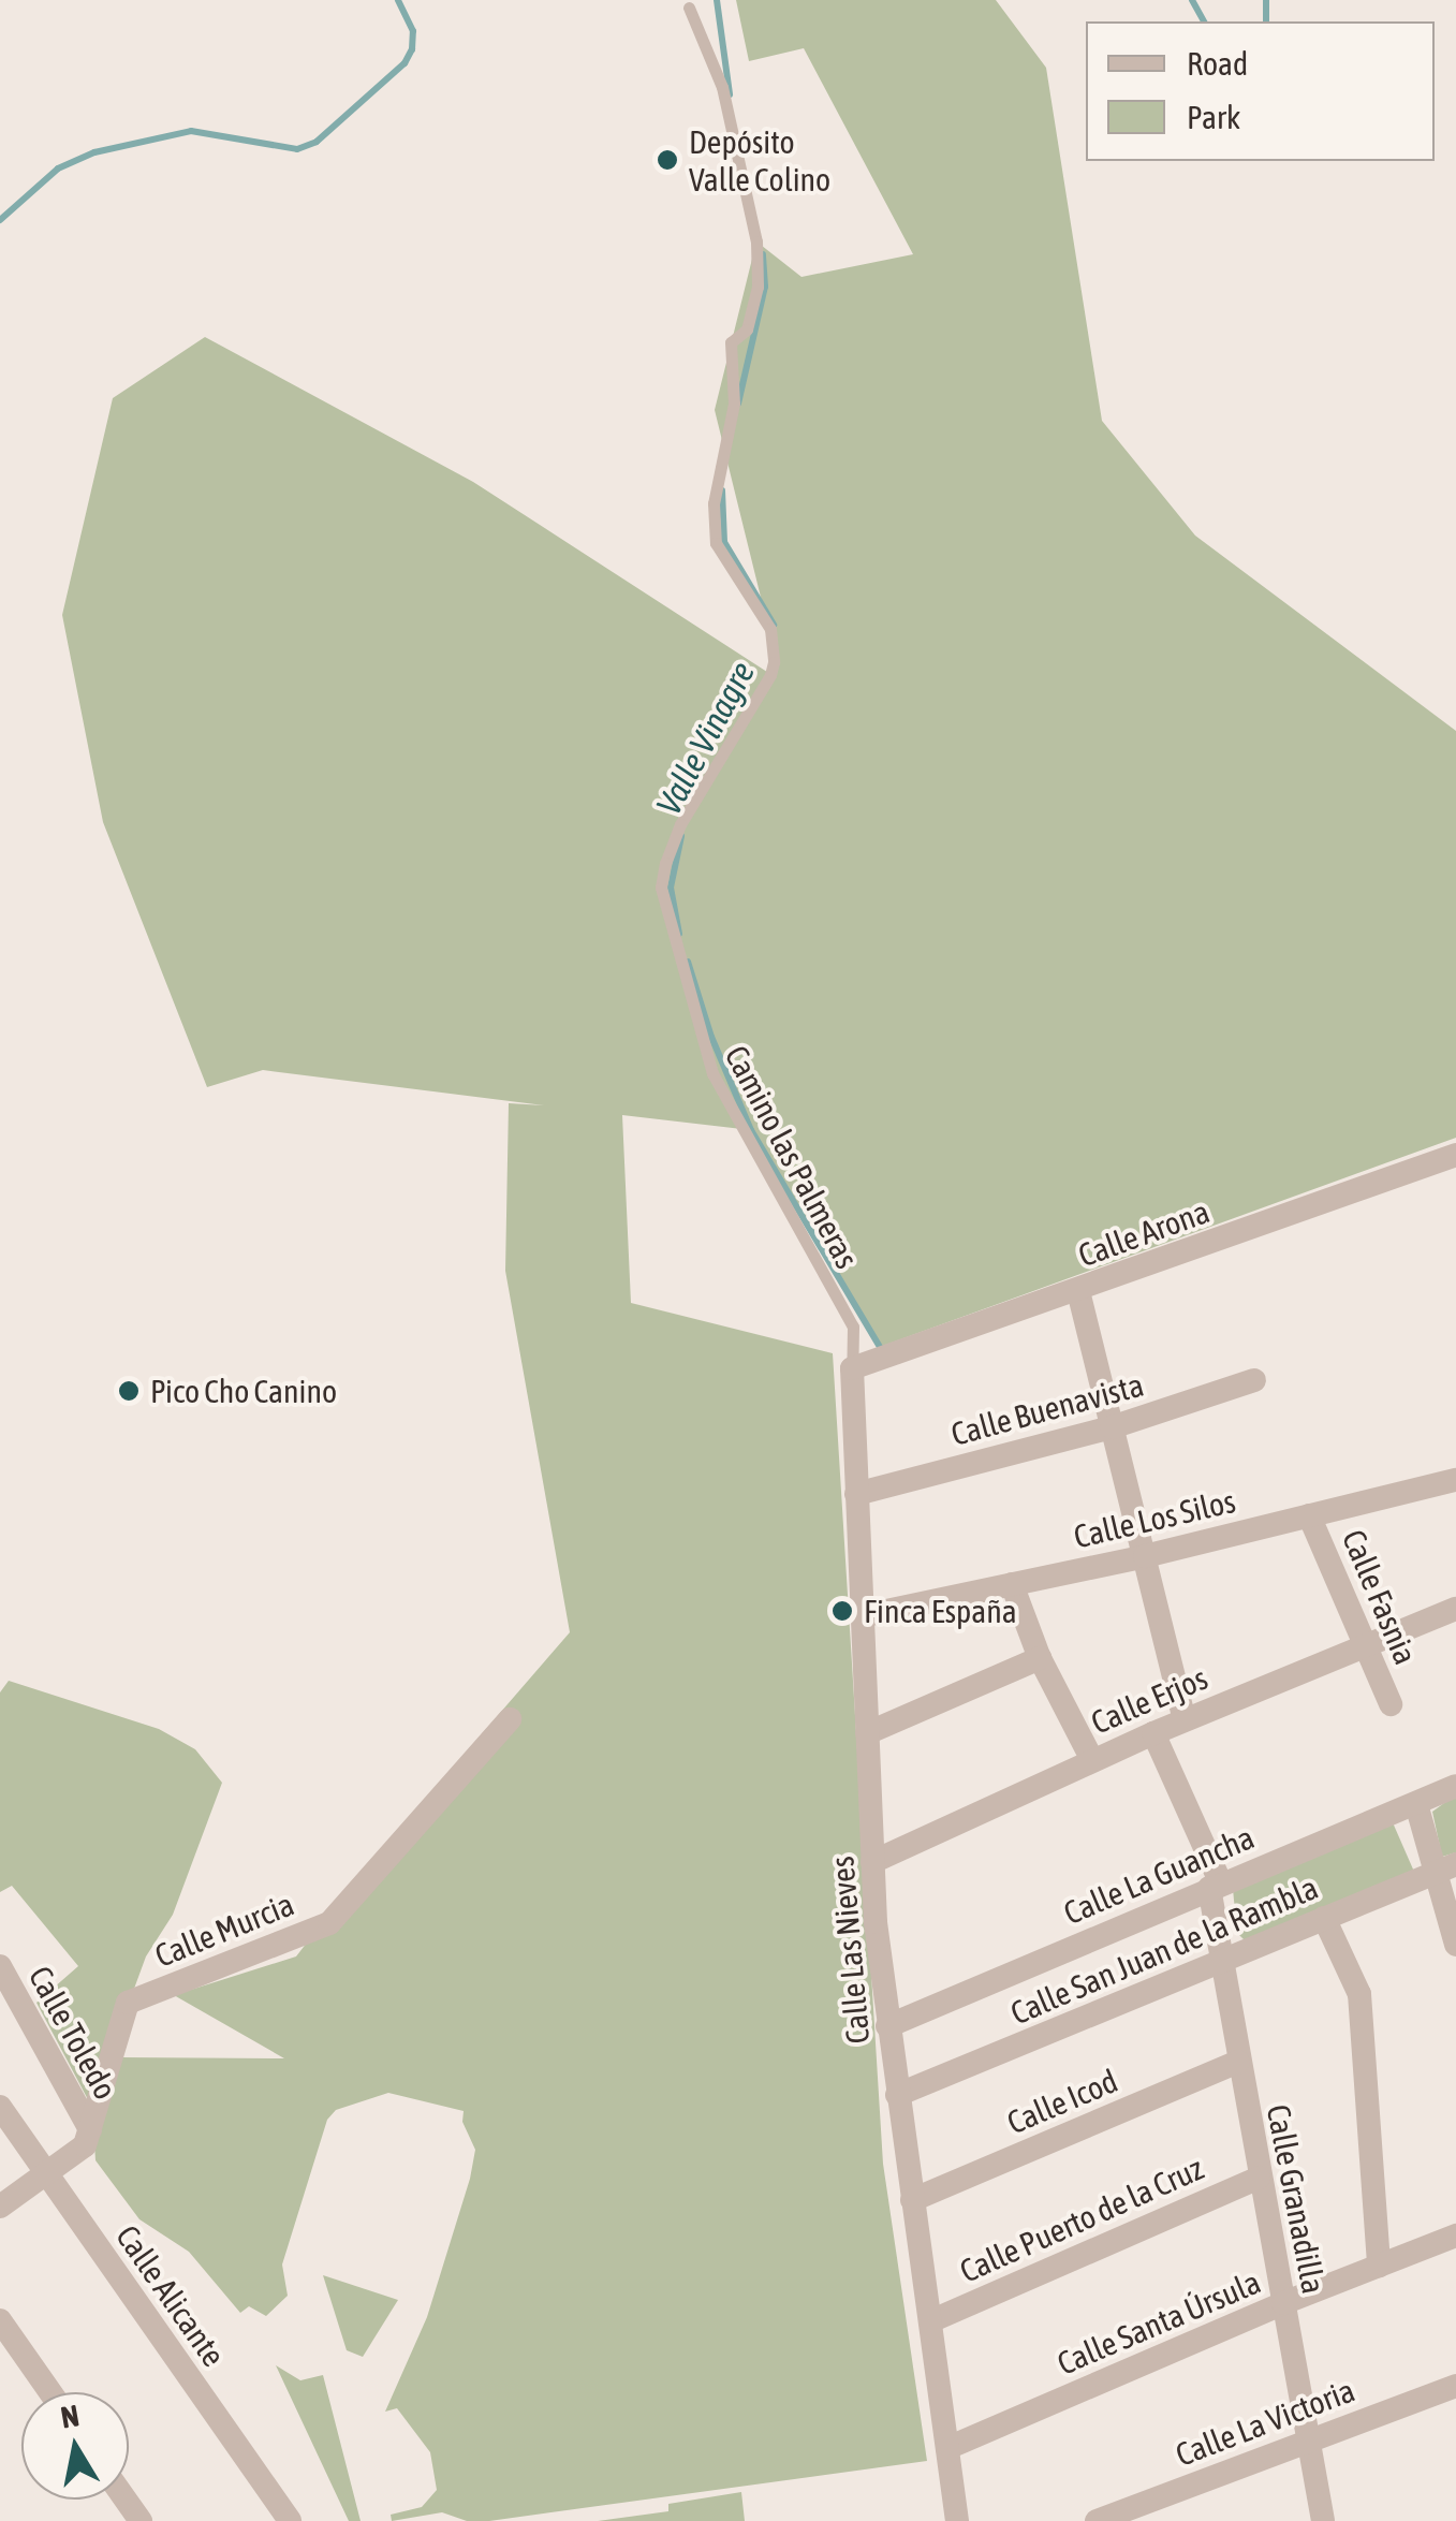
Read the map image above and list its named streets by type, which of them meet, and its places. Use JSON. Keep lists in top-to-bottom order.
{
  "streets": {
    "street": [
      "Calle Arona",
      "Calle Buenavista",
      "Calle Los Silos",
      "Calle Fasnia",
      "Calle Erjos",
      "Calle La Guancha",
      "Calle Murcia",
      "Calle Las Nieves",
      "Calle San Juan de la Rambla",
      "Calle Toledo",
      "Calle Icod",
      "Calle Granadilla",
      "Calle Puerto de la Cruz",
      "Calle Alicante",
      "Calle Santa Úrsula",
      "Calle La Victoria"
    ],
    "lane": ["Camino las Palmeras"]
  },
  "crossings": [
    ["Camino las Palmeras", "Calle Arona"],
    ["Camino las Palmeras", "Calle Las Nieves"],
    ["Calle Arona", "Calle Las Nieves"],
    ["Calle Buenavista", "Calle Las Nieves"],
    ["Calle Los Silos", "Calle Fasnia"],
    ["Calle Los Silos", "Calle Las Nieves"],
    ["Calle Fasnia", "Calle Erjos"],
    ["Calle Erjos", "Calle Las Nieves"],
    ["Calle Erjos", "Calle Granadilla"],
    ["Calle La Guancha", "Calle Las Nieves"],
    ["Calle La Guancha", "Calle Granadilla"],
    ["Calle Murcia", "Calle Toledo"],
    ["Calle Murcia", "Calle Alicante"],
    ["Calle Las Nieves", "Calle San Juan de la Rambla"],
    ["Calle Las Nieves", "Calle Icod"],
    ["Calle Las Nieves", "Calle Puerto de la Cruz"],
    ["Calle Las Nieves", "Calle Santa Úrsula"],
    ["Calle San Juan de la Rambla", "Calle Granadilla"],
    ["Calle Icod", "Calle Granadilla"],
    ["Calle Granadilla", "Calle Puerto de la Cruz"],
    ["Calle Granadilla", "Calle Santa Úrsula"],
    ["Calle Granadilla", "Calle La Victoria"]
  ],
  "water": ["Valle Vinagre"],
  "places": ["Depósito Valle Colino", "Pico Cho Canino", "Finca España"],
  "legend": ["Road", "Park"],
  "north": "top"
}
